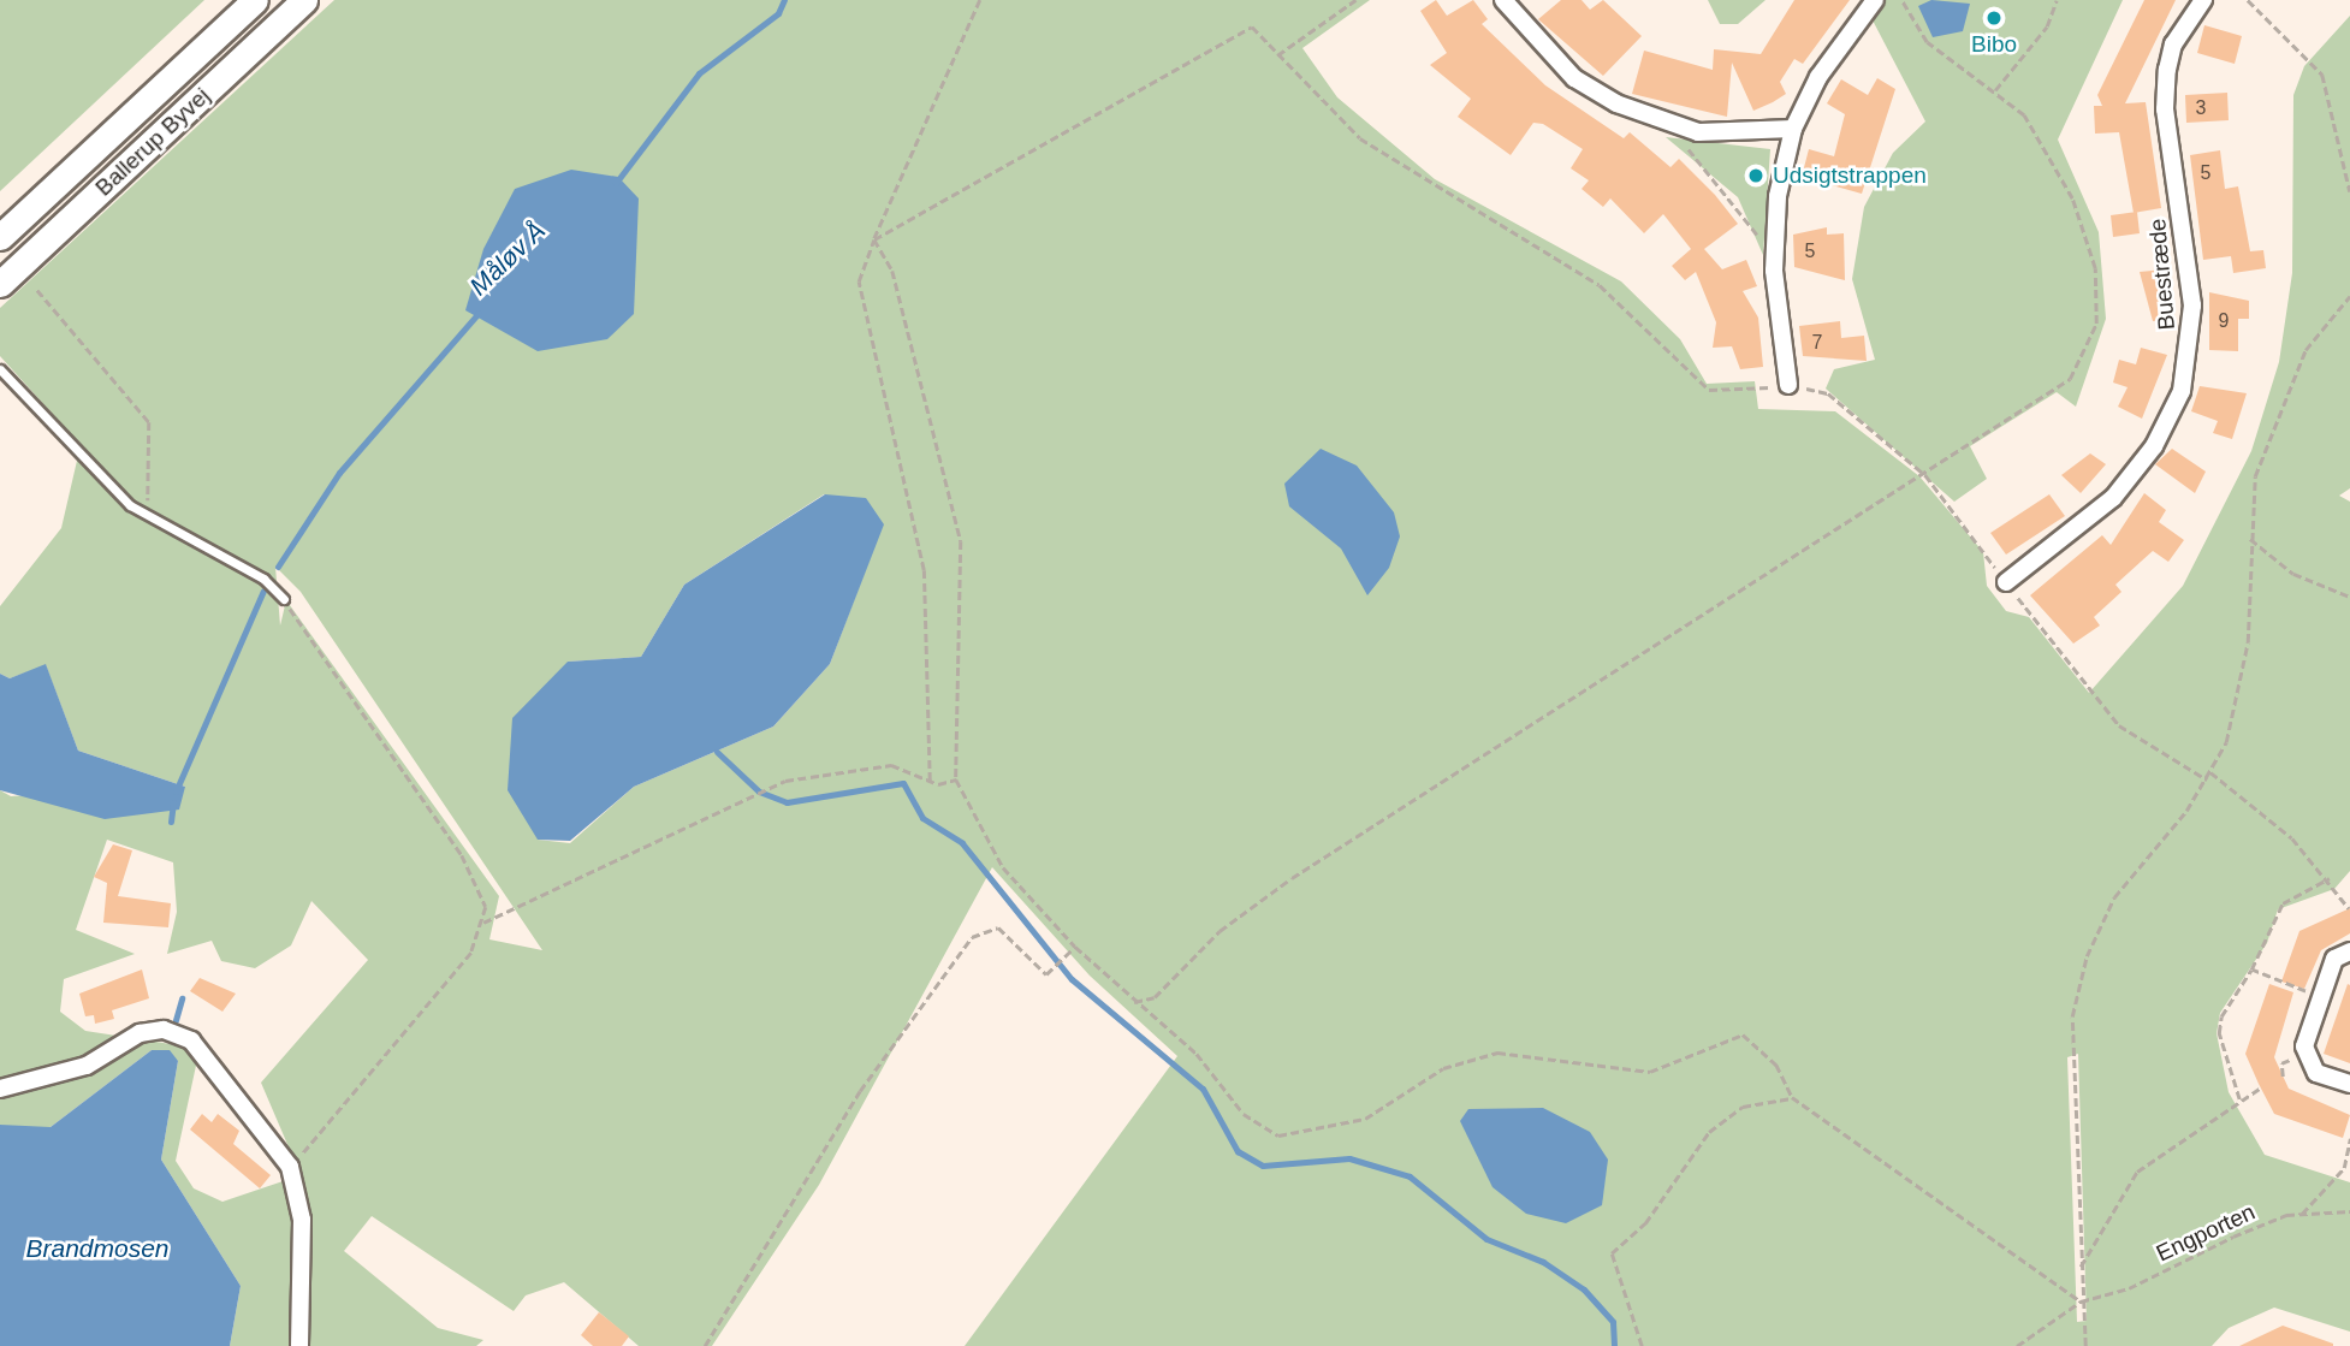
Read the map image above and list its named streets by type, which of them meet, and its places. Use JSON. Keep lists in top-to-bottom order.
{
  "streets": {
    "main road": ["Ballerup Byvej"],
    "street": ["Buestræde"],
    "path": ["Engporten"]
  },
  "water": ["Måløv Å", "Brandmosen"],
  "places": ["Bibo", "Udsigtstrappen"],
  "house_numbers": [
    "3",
    "5",
    "5",
    "9",
    "7"
  ]
}
